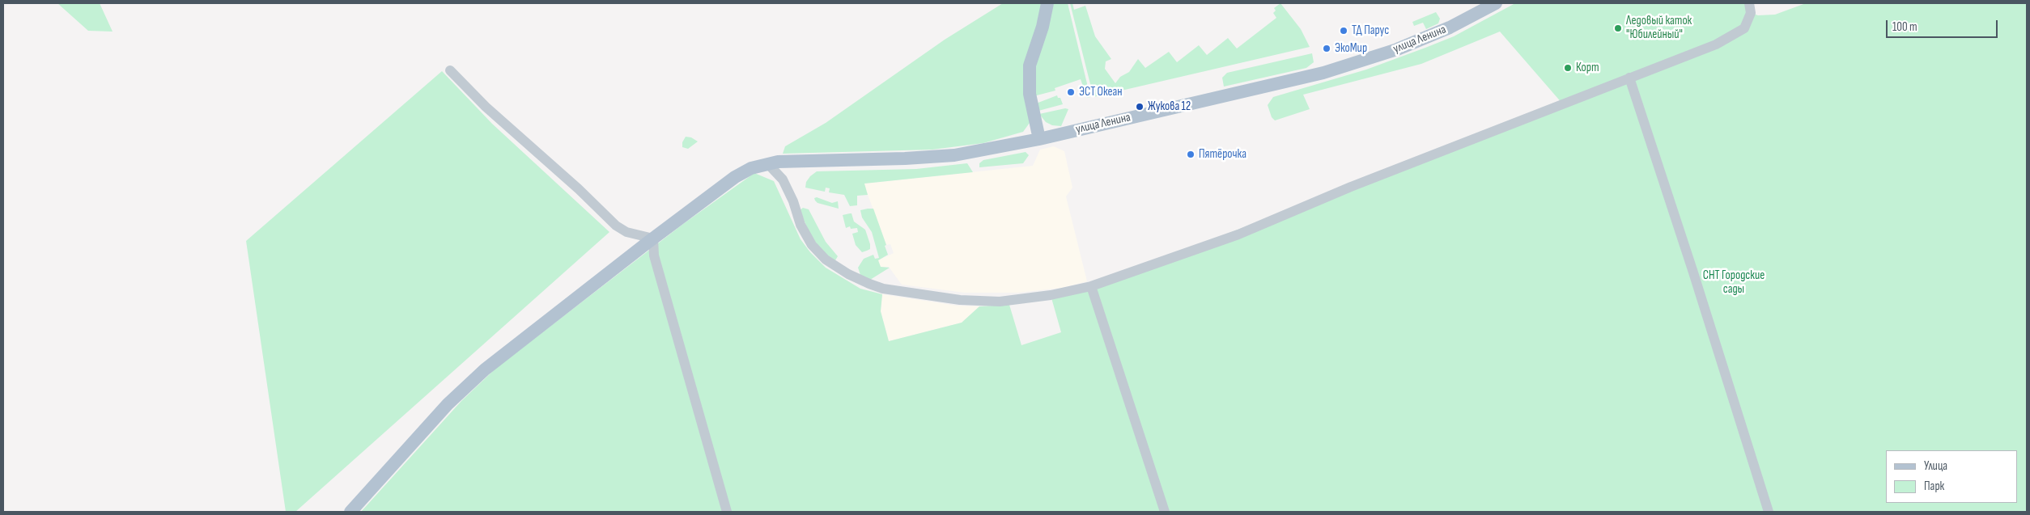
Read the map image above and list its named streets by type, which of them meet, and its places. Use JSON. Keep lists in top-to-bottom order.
{
  "streets": {
    "main road": ["улица Ленина"]
  },
  "parks": ["СНТ Городские сады"],
  "places": [
    "Ледовый каток \"Юбилейный\"",
    "ТД Парус",
    "ЭкоМир",
    "Корт",
    "ЭСТ Океан",
    "Жукова 12",
    "Пятёрочка"
  ],
  "legend": ["Улица", "Парк"],
  "scale_bar": "100 m"
}
